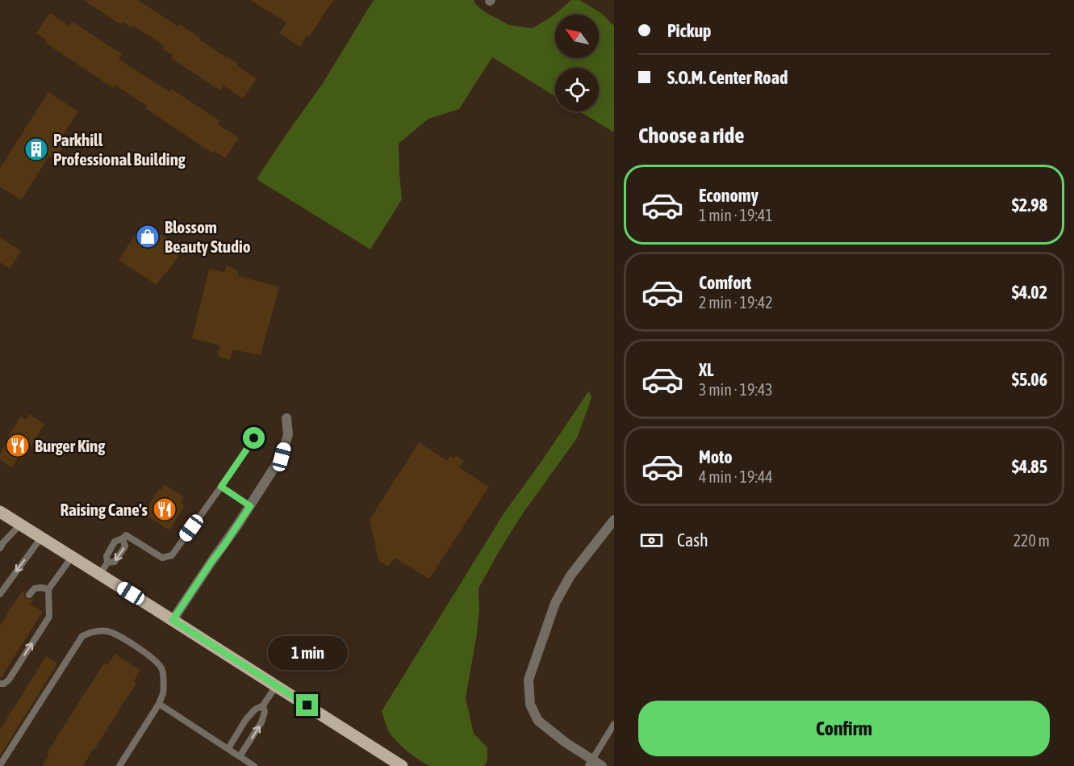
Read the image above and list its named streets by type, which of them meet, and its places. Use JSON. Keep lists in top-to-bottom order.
{
  "places": {
    "building": ["Parkhill Professional Building"],
    "shop": ["Blossom Beauty Studio"],
    "restaurant": ["Burger King", "Raising Cane's"]
  },
  "north": "top left",
  "page": {
    "banner": ["Pickup", "S.O.M. Center Road"],
    "heading": "Choose a ride",
    "list": [
      {
        "name": "Economy",
        "note": "1 min · 19:41",
        "value": "$2.98"
      },
      {
        "name": "Comfort",
        "note": "2 min · 19:42",
        "value": "$4.02"
      },
      {
        "name": "XL",
        "note": "3 min · 19:43",
        "value": "$5.06"
      },
      {
        "name": "Moto",
        "note": "4 min · 19:44",
        "value": "$4.85"
      }
    ],
    "pay": ["Cash", "220 m"],
    "bubble": "1 min",
    "buttons": "Confirm"
  }
}
